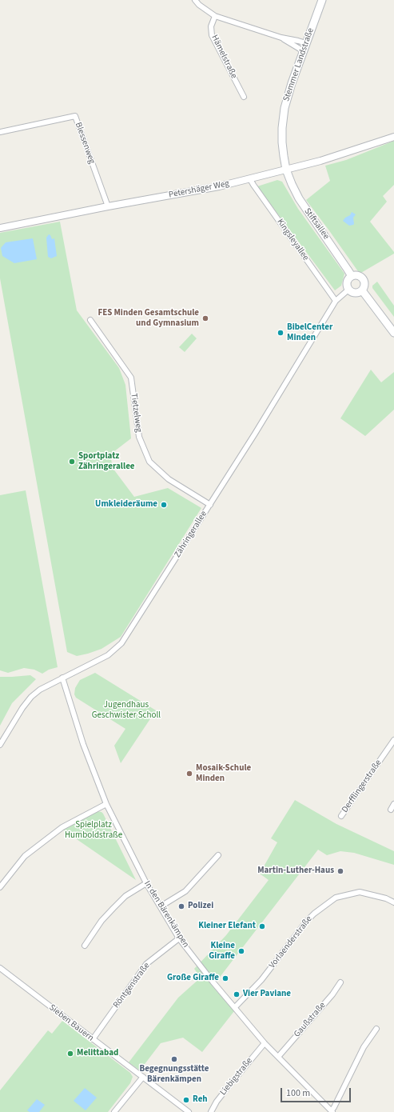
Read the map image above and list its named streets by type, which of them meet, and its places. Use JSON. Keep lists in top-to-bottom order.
{
  "streets": {
    "main road": ["Stemmer Landstraße", "Stiftsallee"],
    "street": [
      "Hämelstraße",
      "Blessenweg",
      "Petershäger Weg",
      "Kingsleyallee",
      "Tietzelweg",
      "Zähringerallee",
      "Derfflingerstraße",
      "In den Bärenkämpen",
      "Vorlaenderstraße",
      "Röntgenstraße",
      "Gaußstraße",
      "Sieben Bauern",
      "Liebigstraße"
    ]
  },
  "crossings": [
    ["Stemmer Landstraße", "Petershäger Weg"],
    ["Stemmer Landstraße", "Stiftsallee"],
    ["Blessenweg", "Petershäger Weg"],
    ["Petershäger Weg", "Stiftsallee"],
    ["Petershäger Weg", "Kingsleyallee"],
    ["Stiftsallee", "Zähringerallee"],
    ["Kingsleyallee", "Zähringerallee"],
    ["Tietzelweg", "Zähringerallee"],
    ["Zähringerallee", "In den Bärenkämpen"],
    ["In den Bärenkämpen", "Vorlaenderstraße"],
    ["In den Bärenkämpen", "Röntgenstraße"],
    ["In den Bärenkämpen", "Gaußstraße"],
    ["In den Bärenkämpen", "Liebigstraße"],
    ["Röntgenstraße", "Sieben Bauern"]
  ],
  "parks": ["Jugendhaus Geschwister Scholl", "Spielplatz Humboldstraße"],
  "places": [
    "FES Minden Gesamtschule und Gymnasium",
    "BibelCenter Minden",
    "Sportplatz Zähringerallee",
    "Umkleideräume",
    "Mosaik-Schule Minden",
    "Martin-Luther-Haus",
    "Polizei",
    "Kleiner Elefant",
    "Kleine Giraffe",
    "Große Giraffe",
    "Vier Paviane",
    "Melittabad",
    "Begegnungsstätte Bärenkämpen",
    "Reh"
  ],
  "scale_bar": "100 m"
}
